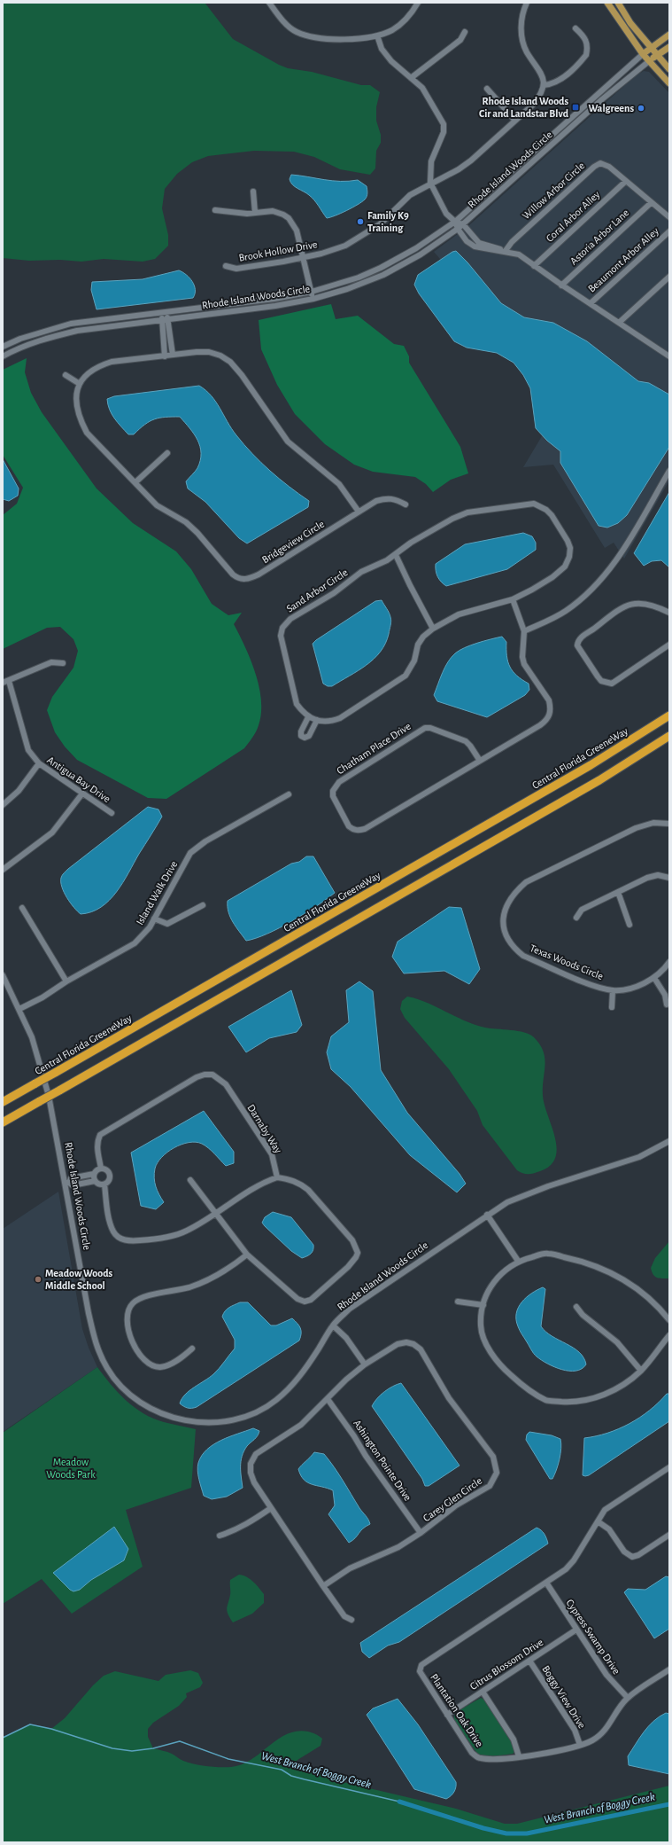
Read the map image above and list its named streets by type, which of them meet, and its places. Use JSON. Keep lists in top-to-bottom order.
{
  "streets": {
    "highway": ["Central Florida GreeneWay"],
    "street": [
      "Rhode Island Woods Circle",
      "Willow Arbor Circle",
      "Coral Arbor Alley",
      "Astoria Arbor Lane",
      "Brook Hollow Drive",
      "Beaumont Arbor Alley",
      "Bridgeview Circle",
      "Sand Arbor Circle",
      "Chatham Place Drive",
      "Antigua Bay Drive",
      "Island Walk Drive",
      "Texas Woods Circle",
      "Darnaby Way",
      "Ashington Pointe Drive",
      "Carey Glen Circle",
      "Cypress Swamp Drive",
      "Citrus Blossom Drive",
      "Boggy View Drive",
      "Plantation Oak Drive"
    ]
  },
  "crossings": [
    ["Rhode Island Woods Circle", "Island Walk Drive"],
    ["Willow Arbor Circle", "Coral Arbor Alley"],
    ["Willow Arbor Circle", "Astoria Arbor Lane"],
    ["Ashington Pointe Drive", "Carey Glen Circle"],
    ["Cypress Swamp Drive", "Citrus Blossom Drive"],
    ["Cypress Swamp Drive", "Plantation Oak Drive"],
    ["Citrus Blossom Drive", "Boggy View Drive"],
    ["Citrus Blossom Drive", "Plantation Oak Drive"],
    ["Boggy View Drive", "Plantation Oak Drive"]
  ],
  "water": ["West Branch of Boggy Creek"],
  "parks": ["Meadow Woods Park"],
  "places": {
    "transit": ["Rhode Island Woods Cir and Landstar Blvd"],
    "other": ["Walgreens", "Family K9 Training", "Meadow Woods Middle School"]
  }
}
